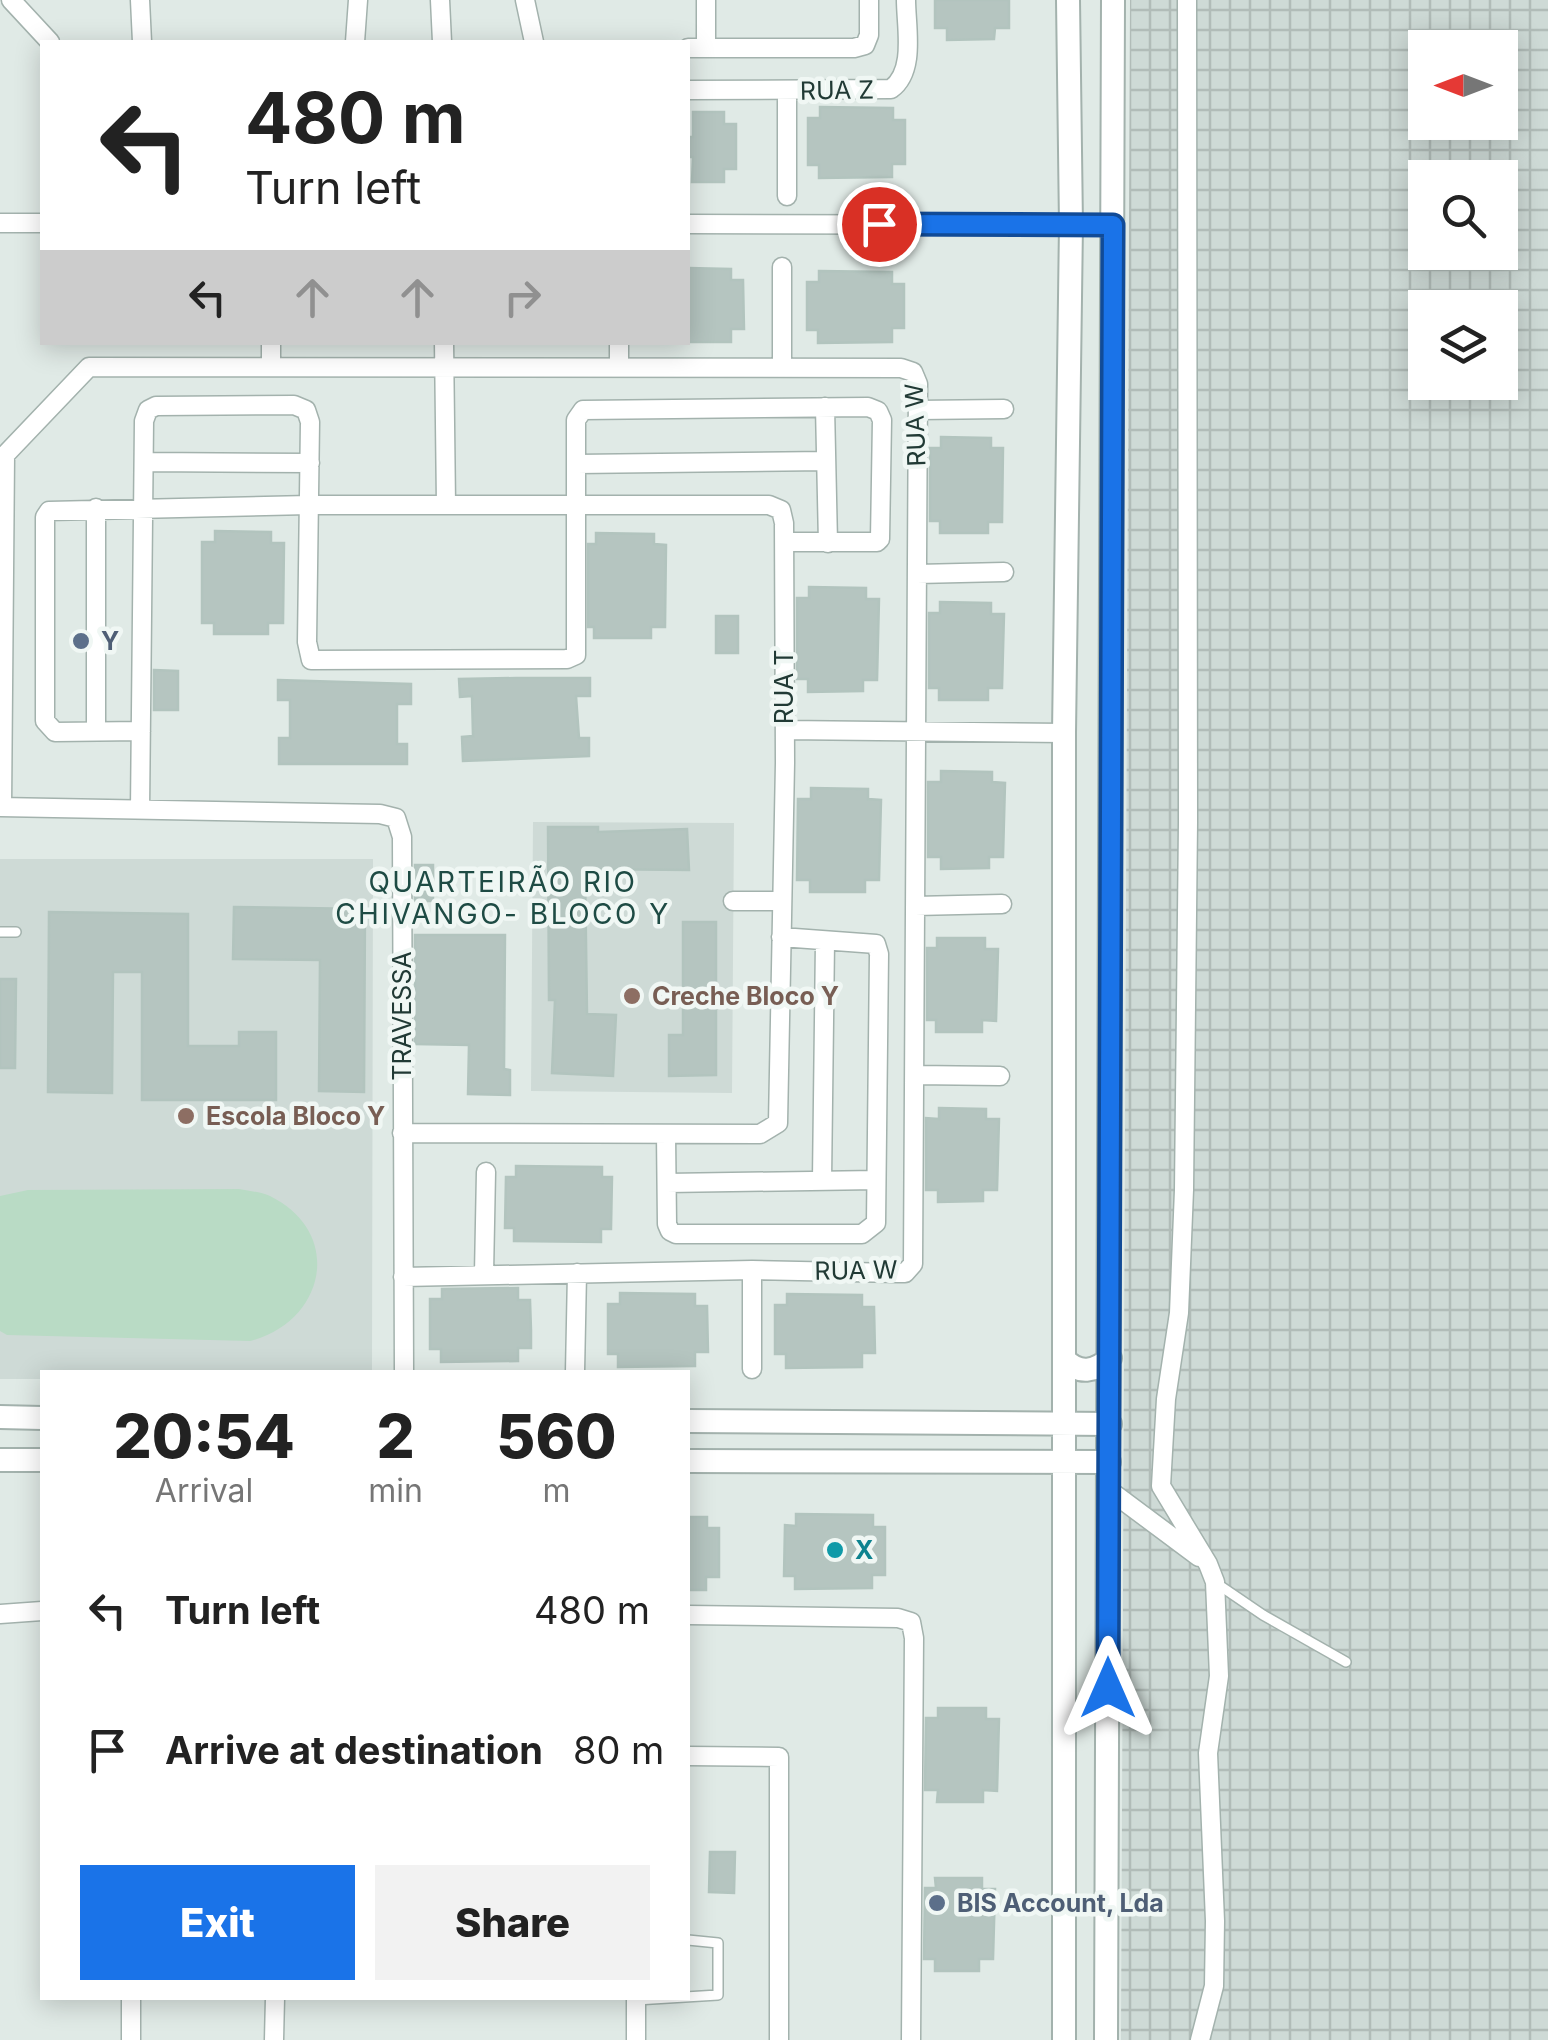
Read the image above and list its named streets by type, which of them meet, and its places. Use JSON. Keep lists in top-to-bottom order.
{
  "streets": {
    "street": [
      "RUA Z",
      "RUA W",
      "RUA T",
      "TRAVESSA"
    ]
  },
  "crossings": [
    ["RUA W", "TRAVESSA"],
    ["RUA T", "TRAVESSA"]
  ],
  "districts": ["QUARTEIRÃO RIO CHIVANGO- BLOCO Y"],
  "places": [
    "Y",
    "Creche Bloco Y",
    "Escola Bloco Y",
    "X",
    "BIS Account, Lda"
  ],
  "north": "left",
  "page": {
    "turn": ["480 m", "Turn left"],
    "eta": [
      "20:54",
      "Arrival",
      "2",
      "min",
      "560",
      "m"
    ],
    "list": [
      {
        "name": "Turn left",
        "value": "480 m"
      },
      {
        "name": "Arrive at destination",
        "value": "80 m"
      }
    ],
    "buttons": ["Exit", "Share"]
  }
}
